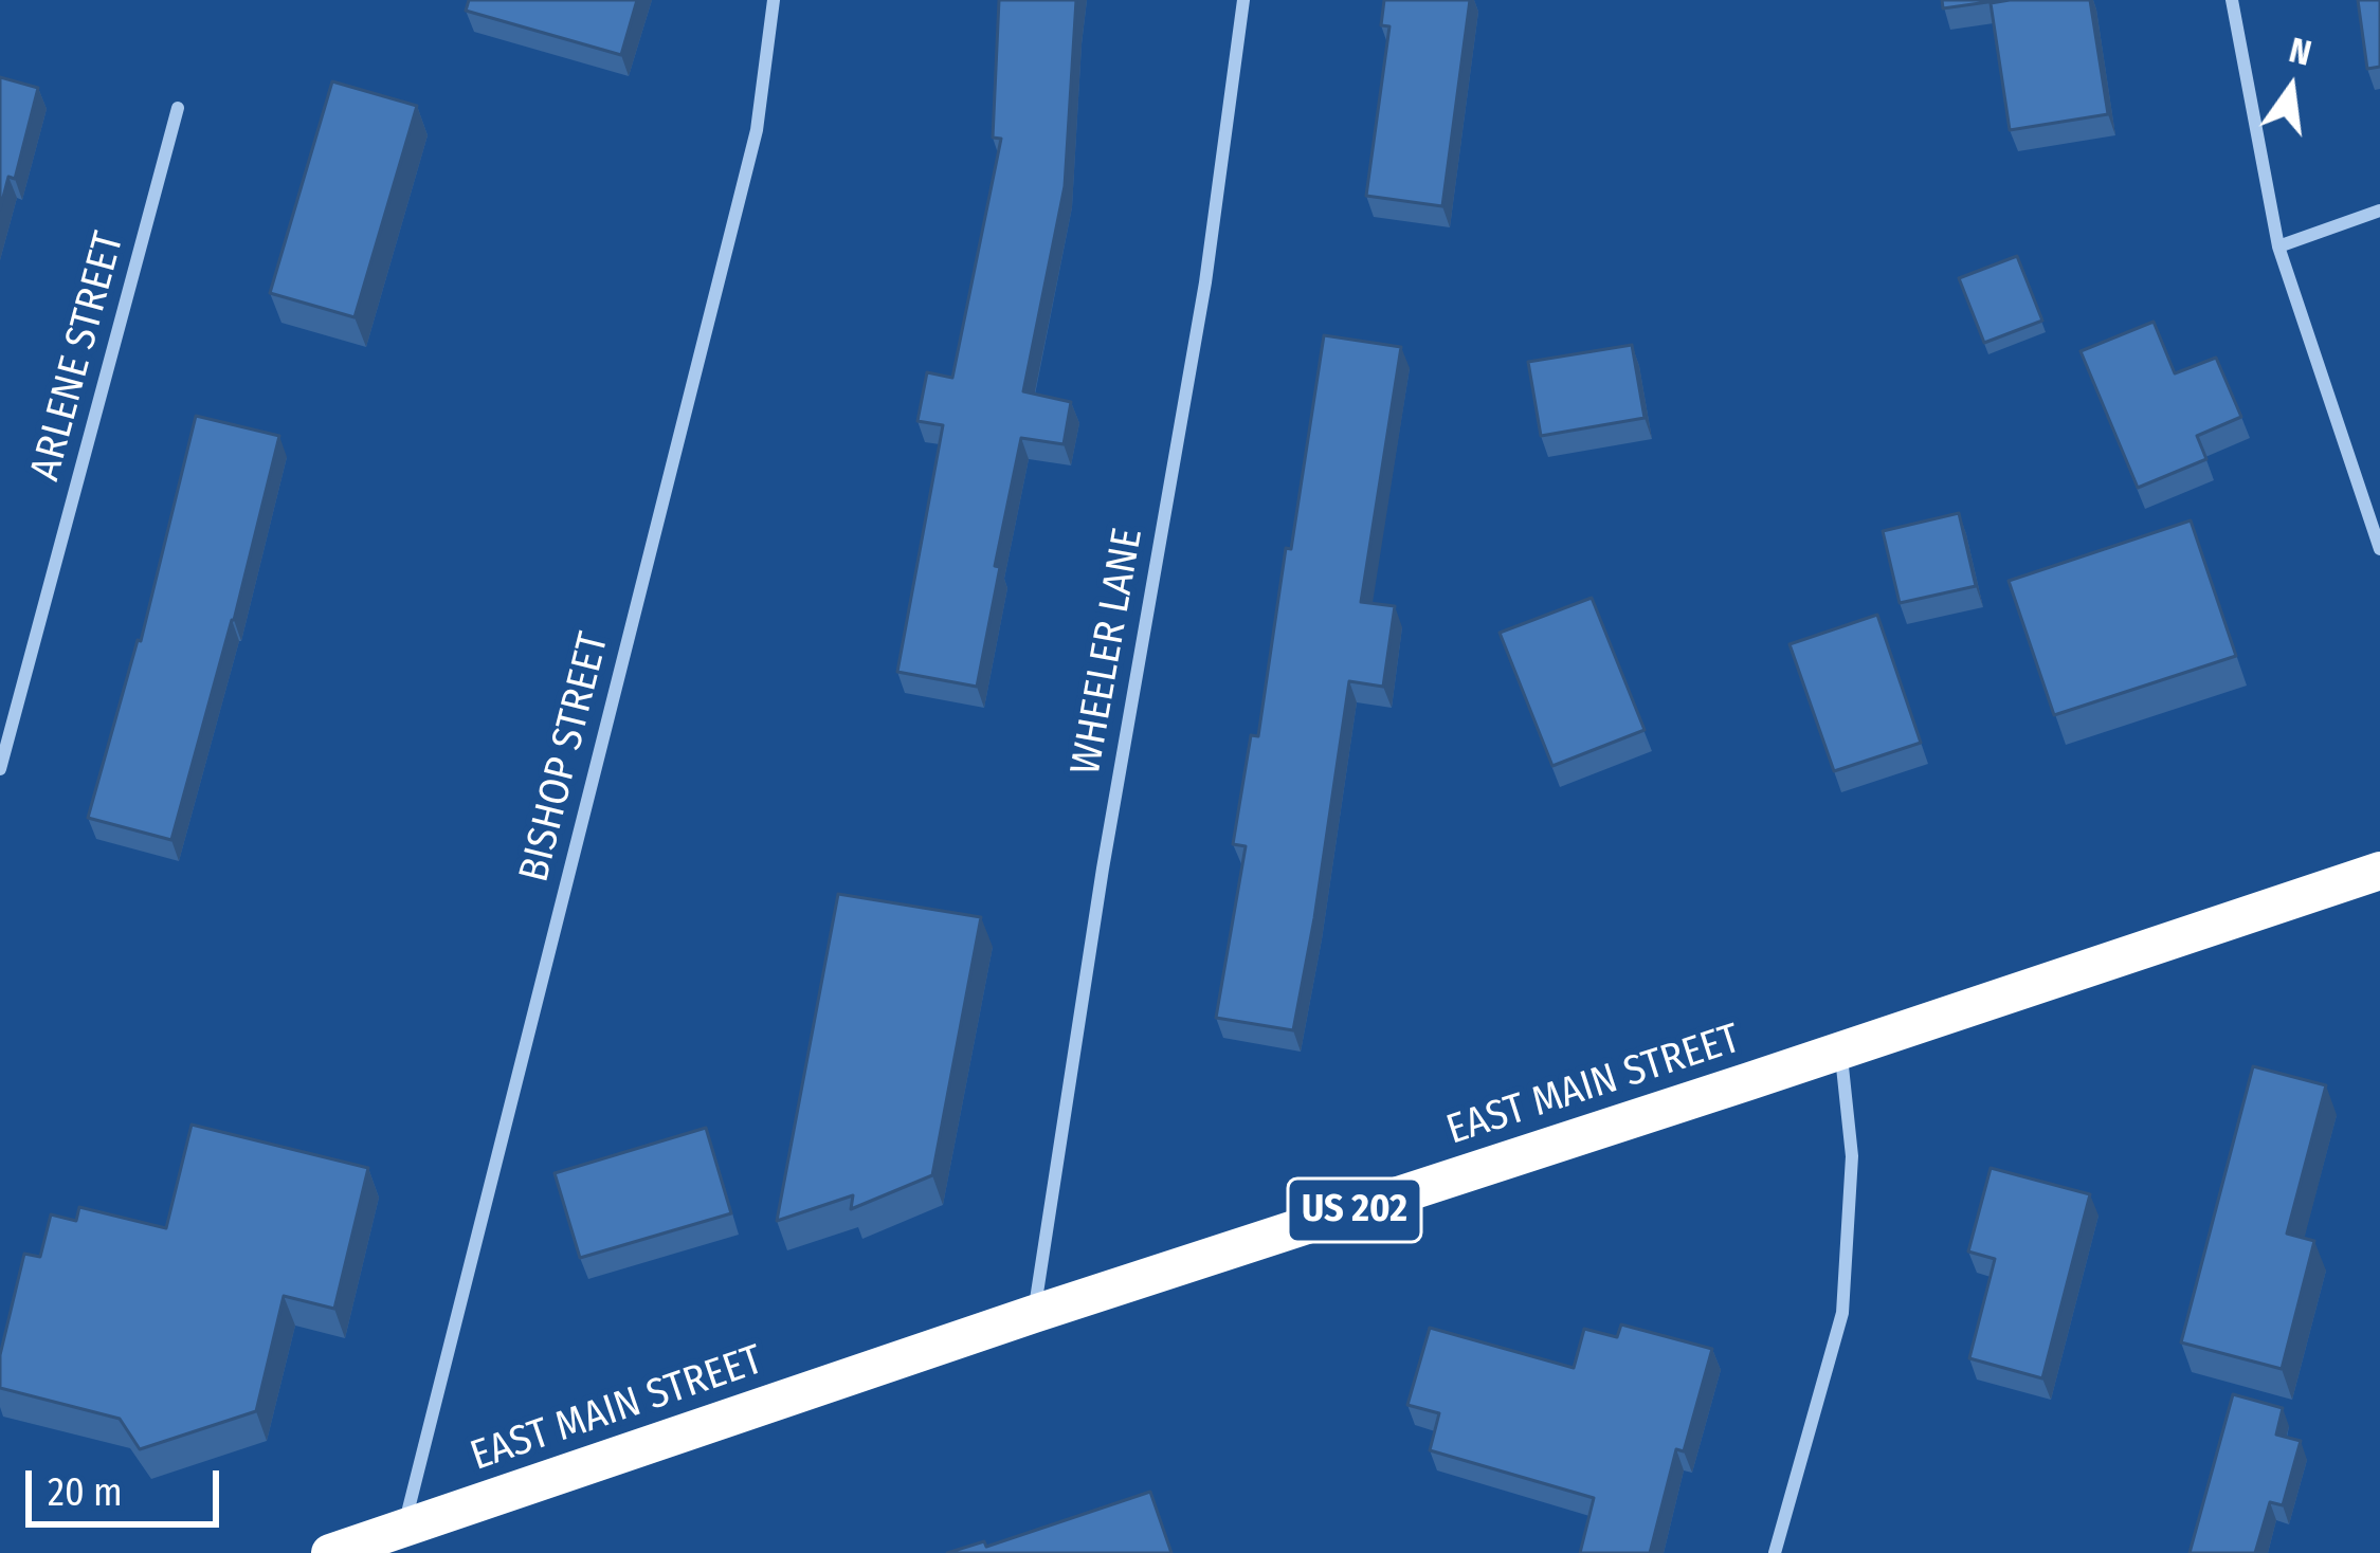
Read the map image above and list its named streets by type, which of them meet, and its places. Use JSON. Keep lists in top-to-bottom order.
{
  "streets": {
    "highway": ["EAST MAIN STREET", "US 202"],
    "street": ["ARLENE STREET", "WHEELER LANE", "BISHOP STREET"]
  },
  "crossings": [
    ["WHEELER LANE", "EAST MAIN STREET"],
    ["BISHOP STREET", "EAST MAIN STREET"]
  ],
  "scale_bar": "20 m",
  "north": "top"
}
